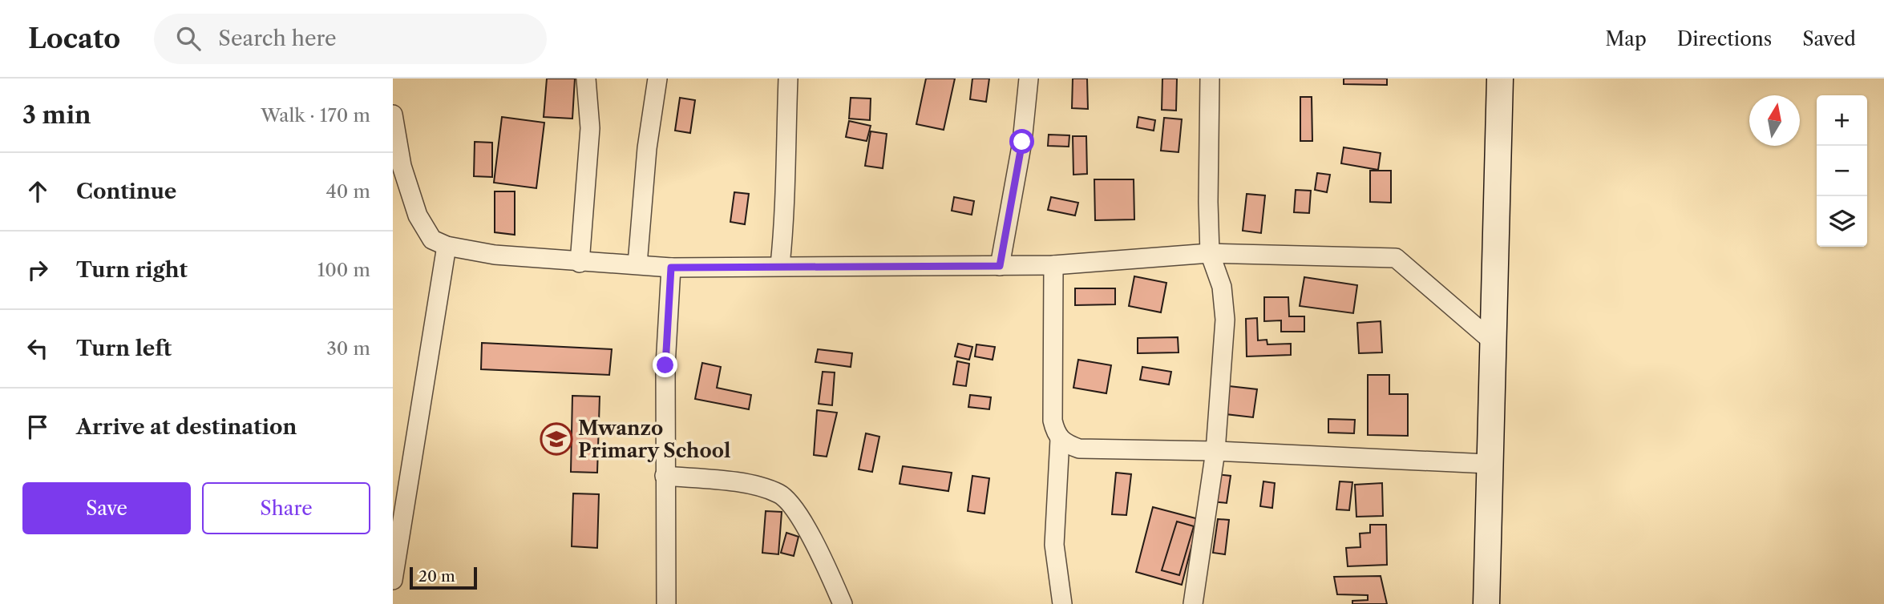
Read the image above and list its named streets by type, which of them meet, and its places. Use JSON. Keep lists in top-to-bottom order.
{
  "places": {
    "school or university": ["Mwanzo Primary School"]
  },
  "scale_bar": "20 m",
  "north": "top",
  "page": {
    "header": "Locato",
    "search": "Search here",
    "nav": ["Map", "Directions", "Saved"],
    "heading": ["3 min", "Walk · 170 m"],
    "map_buttons": ["+", "−"],
    "list": [
      ["Continue", "40 m"],
      ["Turn right", "100 m"],
      ["Turn left", "30 m"],
      "Arrive at destination"
    ],
    "buttons": ["Save", "Share"],
    "scale": "20 m"
  }
}
